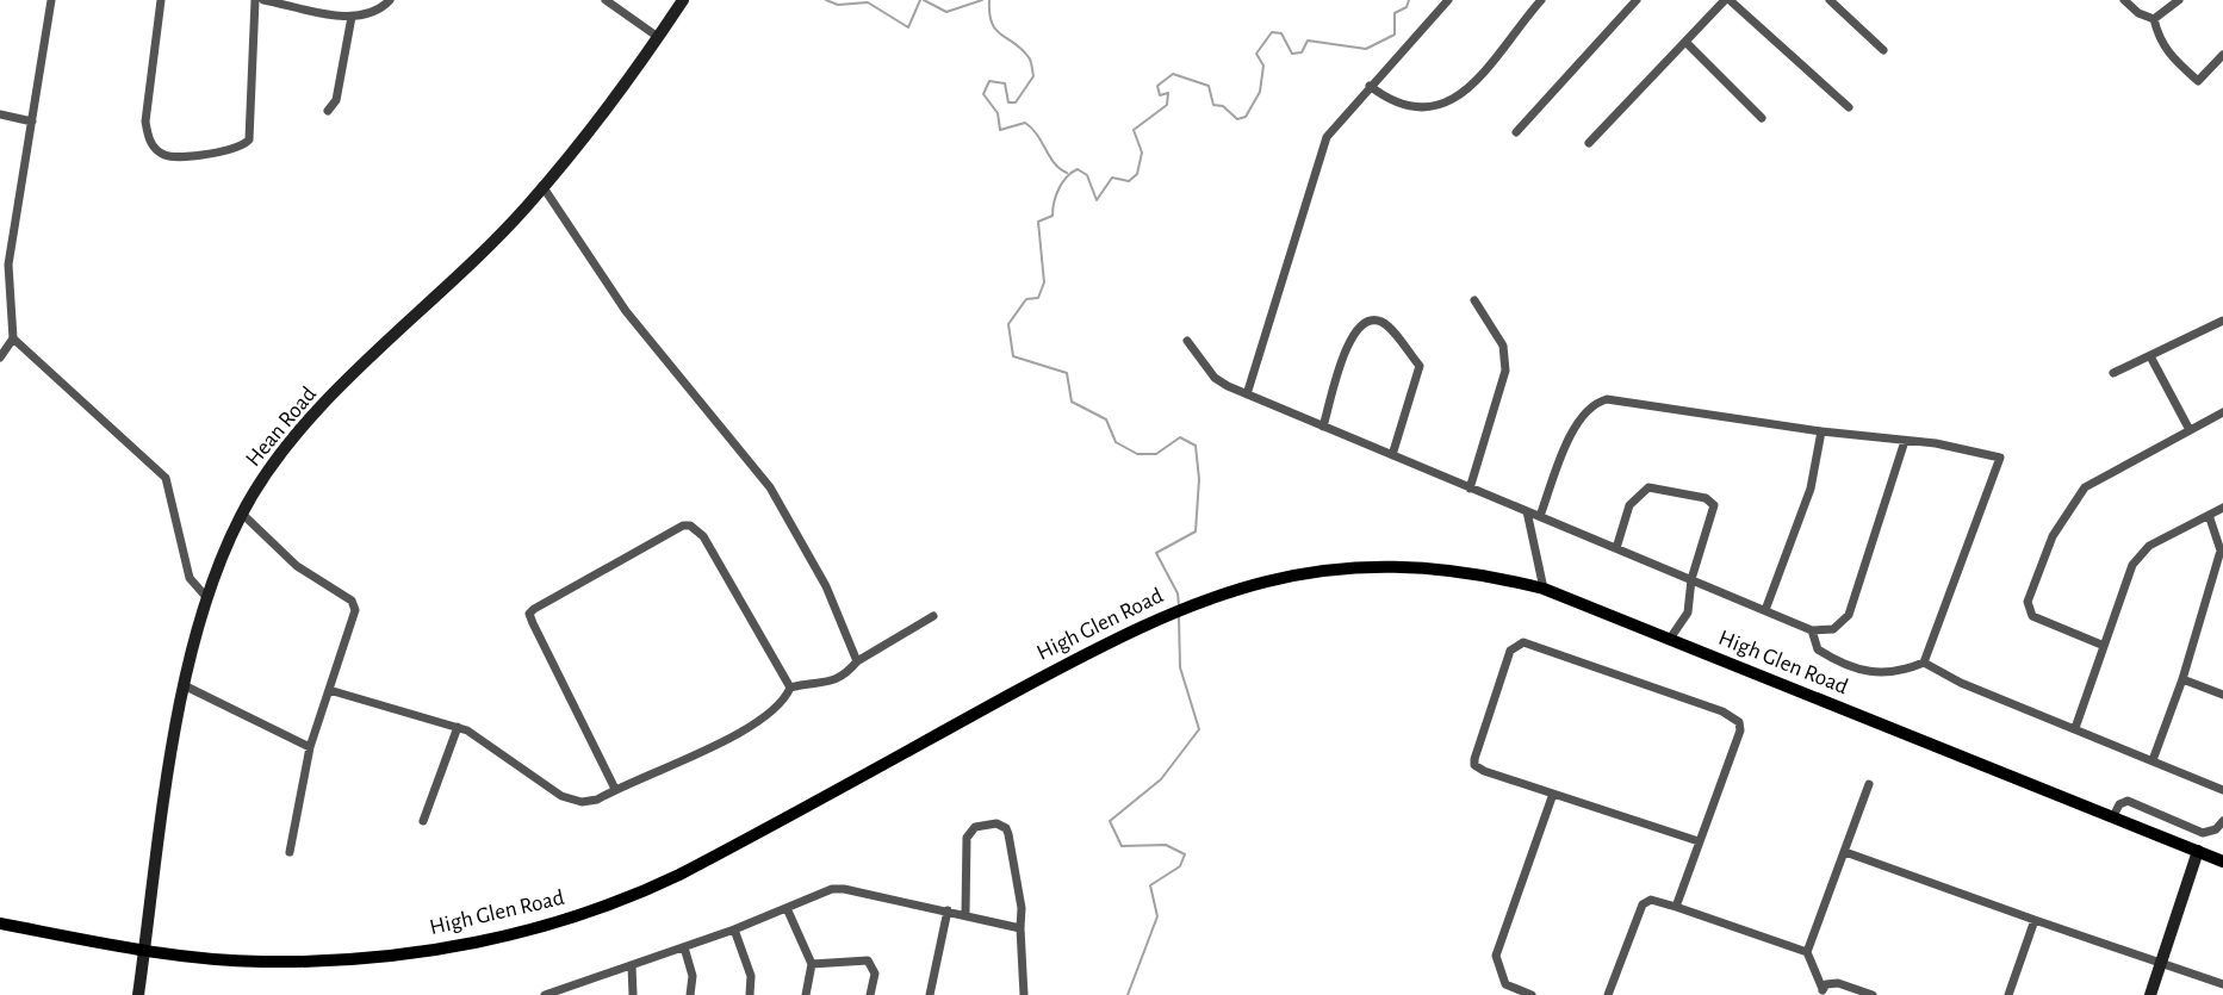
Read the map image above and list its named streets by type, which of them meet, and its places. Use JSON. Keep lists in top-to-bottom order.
{
  "streets": {
    "main road": ["High Glen Road"],
    "street": ["Hean Road"]
  },
  "crossings": [
    ["Hean Road", "High Glen Road"]
  ]
}
